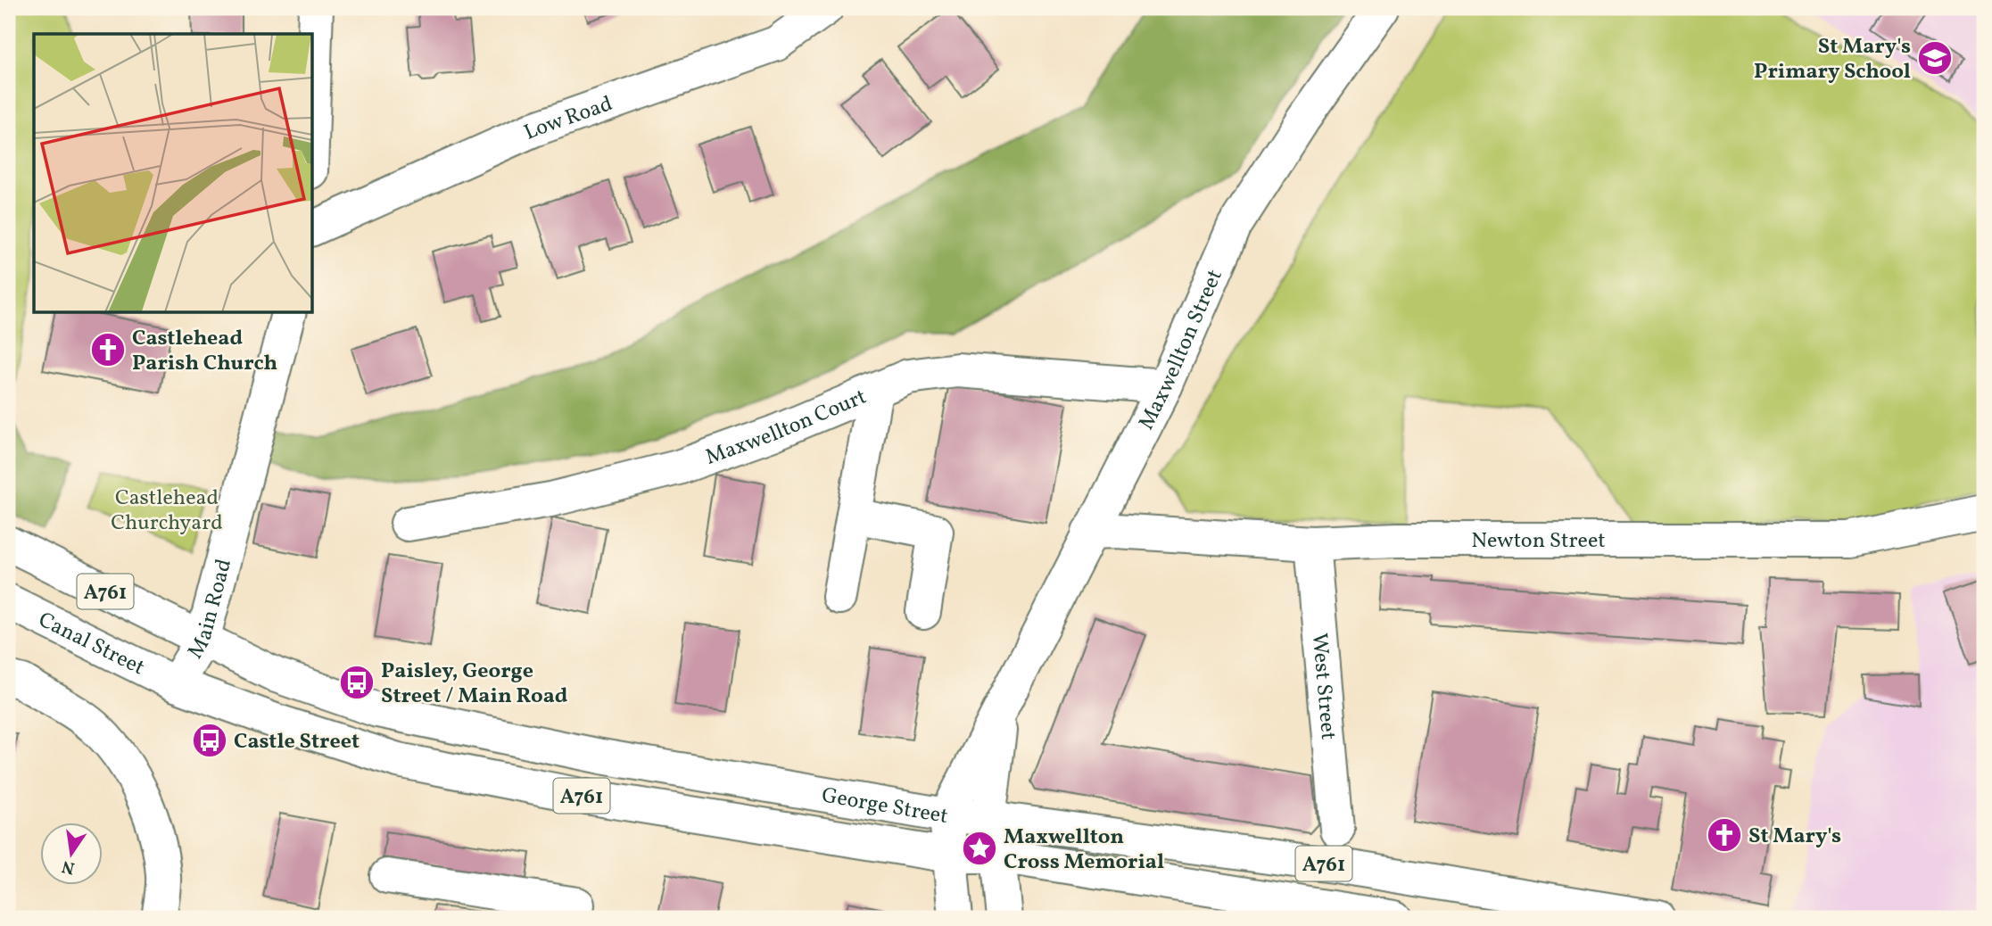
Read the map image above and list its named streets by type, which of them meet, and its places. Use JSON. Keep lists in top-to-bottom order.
{
  "streets": {
    "main road": [
      "Low Road",
      "Maxwellton Street",
      "Maxwellton Court",
      "Newton Street",
      "A761",
      "Main Road",
      "Canal Street",
      "West Street",
      "George Street"
    ]
  },
  "crossings": [
    ["Maxwellton Street", "Maxwellton Court"],
    ["Maxwellton Street", "Newton Street"],
    ["Maxwellton Street", "George Street"],
    ["Newton Street", "West Street"],
    ["A761", "Main Road"],
    ["A761", "George Street"],
    ["Main Road", "Canal Street"],
    ["Main Road", "George Street"],
    ["Canal Street", "George Street"]
  ],
  "parks": ["Castlehead Churchyard"],
  "places": {
    "school or university": ["St Mary's Primary School"],
    "church": ["Castlehead Parish Church", "St Mary's"],
    "bus stop": ["Paisley, George Street / Main Road", "Castle Street"],
    "place": ["Maxwellton Cross Memorial"]
  },
  "north": "bottom"
}
